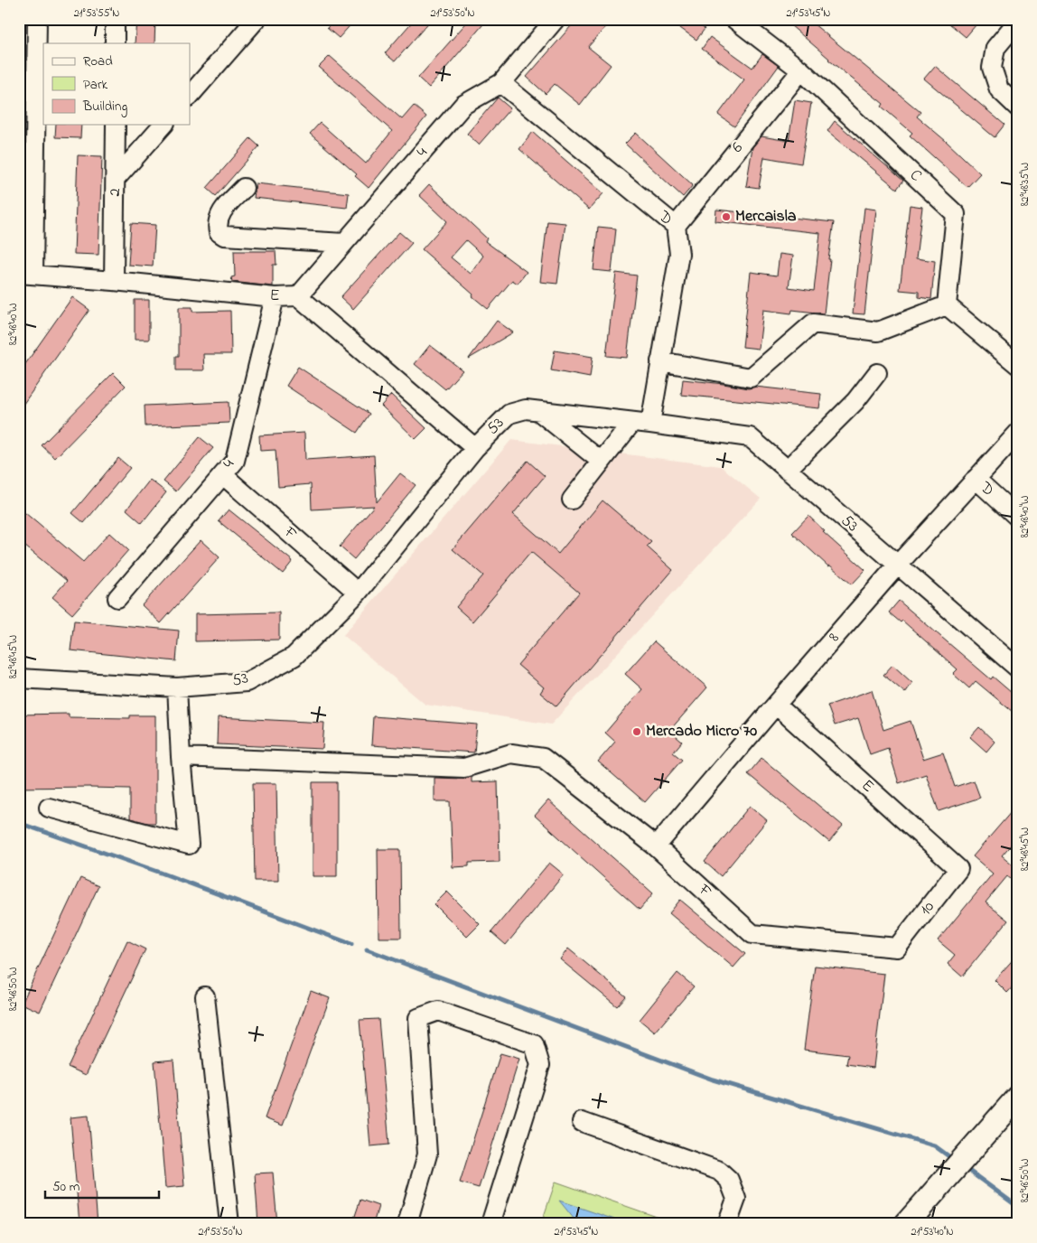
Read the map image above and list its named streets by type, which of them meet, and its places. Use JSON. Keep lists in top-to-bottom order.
{
  "streets": {
    "street": [
      "6",
      "4",
      "C",
      "2",
      "D",
      "E",
      "53",
      "F",
      "8",
      "10"
    ]
  },
  "crossings": [
    ["6", "C"],
    ["6", "D"],
    ["4", "D"],
    ["4", "E"],
    ["4", "F"],
    ["2", "E"],
    ["D", "53"],
    ["D", "8"],
    ["E", "53"],
    ["E", "8"],
    ["E", "10"],
    ["53", "F"],
    ["53", "8"],
    ["F", "8"],
    ["F", "10"]
  ],
  "places": ["Mercaisla", "Mercado Micro 70"],
  "legend": ["Road", "Park", "Building"],
  "scale_bar": "50 m",
  "coordinates": [
    "21°53'55\"N",
    "21°53'50\"N",
    "21°53'45\"N",
    "82°48'35\"W",
    "82°48'40\"W",
    "82°48'45\"W",
    "82°48'50\"W",
    "21°53'40\"N"
  ]
}
